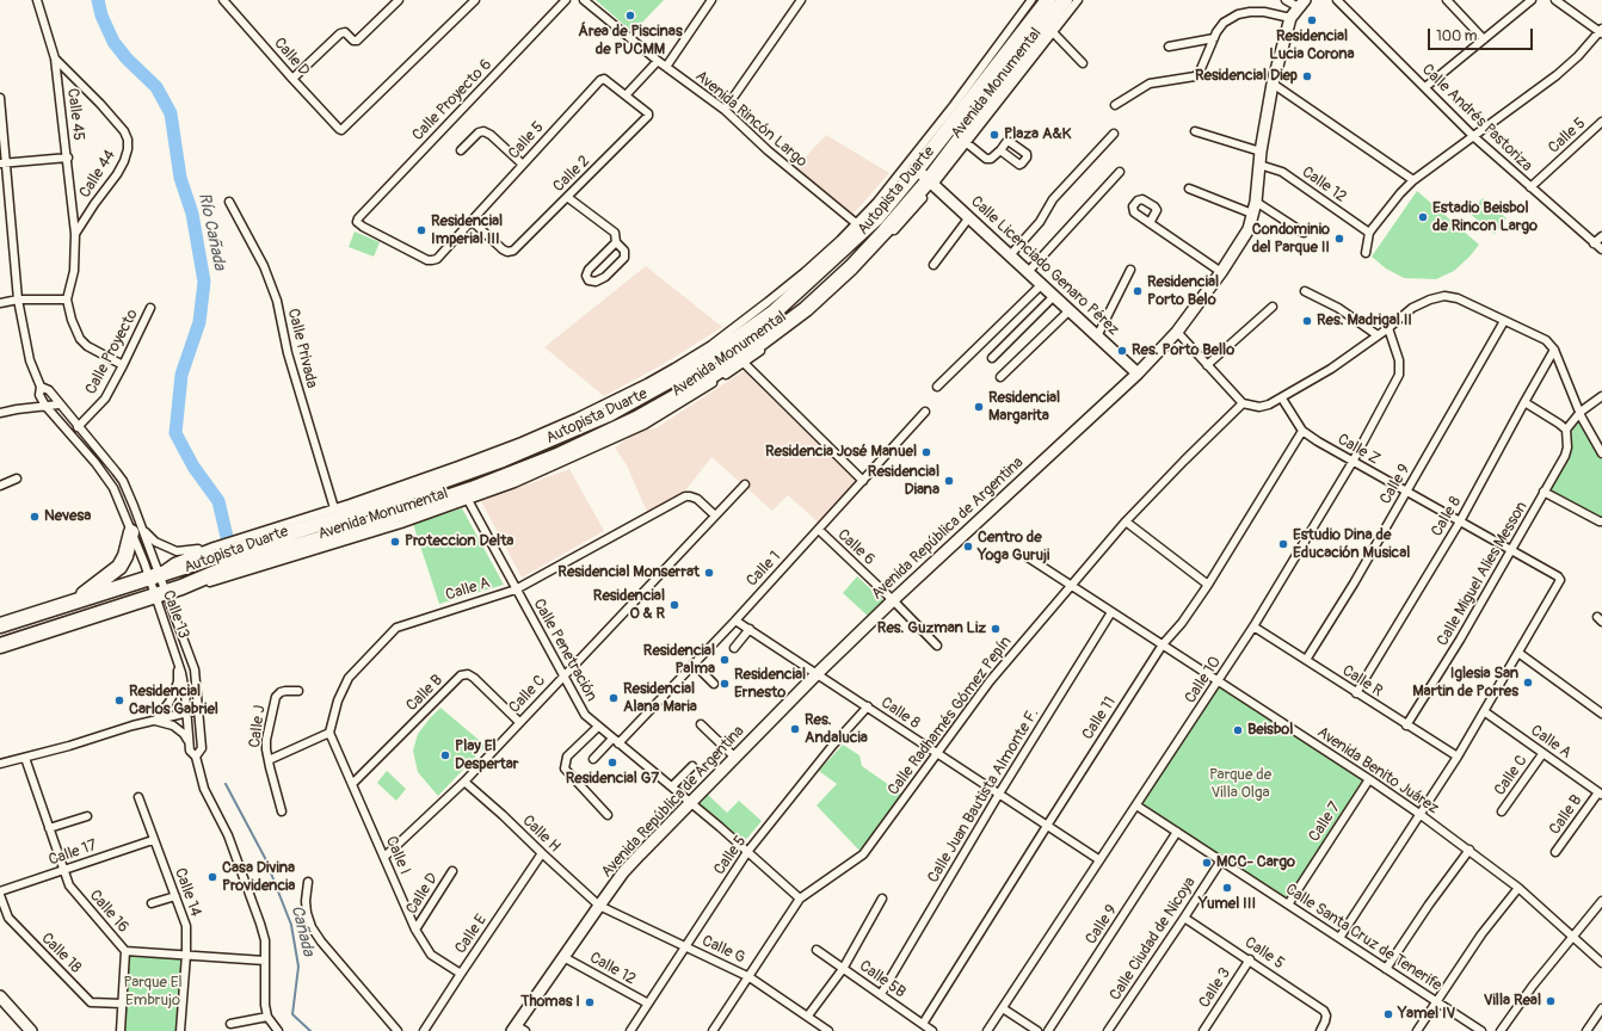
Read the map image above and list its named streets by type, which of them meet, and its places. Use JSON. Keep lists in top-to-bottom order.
{
  "streets": {
    "highway": ["Autopista Duarte"],
    "main road": ["Calle Licenciado Genaro Pérez", "Avenida República de Argentina"],
    "street": [
      "Calle D",
      "Avenida Monumental",
      "Calle Proyecto 6",
      "Calle 45",
      "Calle Andrés Pastoriza",
      "Avenida Rincón Largo",
      "Calle 5",
      "Calle 44",
      "Calle 2",
      "Calle 12",
      "Calle Privada",
      "Calle Proyecto",
      "Calle Z",
      "Calle 9",
      "Calle 8",
      "Calle 6",
      "Calle 1",
      "Calle Miguel Alies Messon",
      "Calle A",
      "Calle 13",
      "Calle Penetración",
      "Calle 10",
      "Calle R",
      "Calle B",
      "Calle C",
      "Calle Radhamés Gómez Pepín",
      "Calle 11",
      "Calle J",
      "Avenida Benito Juárez",
      "Calle Juan Bautista Almonte F.",
      "Calle 7",
      "Calle H",
      "Calle 17",
      "Calle I",
      "Calle 14",
      "Calle 16",
      "Calle E",
      "Calle Santa Cruz de Tenerife",
      "Calle Ciudad de Nicoya",
      "Calle G",
      "Calle 18",
      "Calle 5B",
      "Calle 3"
    ]
  },
  "crossings": [
    ["Calle D", "Calle I"],
    ["Avenida Monumental", "Avenida Rincón Largo"],
    ["Avenida Monumental", "Autopista Duarte"],
    ["Avenida Monumental", "Calle Licenciado Genaro Pérez"],
    ["Avenida Monumental", "Calle Privada"],
    ["Avenida Monumental", "Calle 13"],
    ["Avenida Monumental", "Calle Penetración"],
    ["Calle Proyecto 6", "Calle 5"],
    ["Calle 45", "Calle 44"],
    ["Calle Andrés Pastoriza", "Calle 5"],
    ["Calle 5", "Calle 2"],
    ["Calle 5", "Calle 12"],
    ["Calle 5", "Calle 8"],
    ["Calle 5", "Calle Penetración"],
    ["Calle 5", "Calle Ciudad de Nicoya"],
    ["Calle 5", "Calle G"],
    ["Calle 5", "Calle 3"],
    ["Calle 44", "Calle Proyecto"],
    ["Calle 12", "Avenida República de Argentina"],
    ["Autopista Duarte", "Calle Licenciado Genaro Pérez"],
    ["Autopista Duarte", "Calle Privada"],
    ["Autopista Duarte", "Calle 13"],
    ["Calle Licenciado Genaro Pérez", "Avenida República de Argentina"],
    ["Calle Z", "Calle 9"],
    ["Calle Z", "Calle 8"],
    ["Calle Z", "Calle Miguel Alies Messon"],
    ["Calle Z", "Calle 10"],
    ["Calle Z", "Calle 11"],
    ["Calle 9", "Calle R"],
    ["Calle 9", "Calle Santa Cruz de Tenerife"],
    ["Calle 8", "Avenida República de Argentina"],
    ["Calle 8", "Calle 1"],
    ["Calle 8", "Calle 10"],
    ["Calle 8", "Calle R"],
    ["Calle 8", "Calle Radhamés Gómez Pepín"],
    ["Calle 8", "Calle 11"],
    ["Calle 8", "Calle Juan Bautista Almonte F."],
    ["Avenida República de Argentina", "Calle 6"],
    ["Avenida República de Argentina", "Calle Penetración"],
    ["Avenida República de Argentina", "Calle H"],
    ["Avenida República de Argentina", "Calle G"],
    ["Calle 6", "Calle 1"],
    ["Calle 1", "Calle Penetración"],
    ["Calle Miguel Alies Messon", "Calle R"],
    ["Calle A", "Calle Penetración"],
    ["Calle A", "Calle B"],
    ["Calle A", "Calle C"],
    ["Calle A", "Calle I"],
    ["Calle Penetración", "Calle C"],
    ["Calle Penetración", "Calle Radhamés Gómez Pepín"],
    ["Calle 10", "Calle R"],
    ["Calle 10", "Avenida Benito Juárez"],
    ["Calle 10", "Calle Santa Cruz de Tenerife"],
    ["Calle B", "Calle C"],
    ["Calle B", "Calle I"],
    ["Calle C", "Calle H"],
    ["Calle C", "Calle I"],
    ["Calle Radhamés Gómez Pepín", "Avenida Benito Juárez"],
    ["Calle Radhamés Gómez Pepín", "Calle G"],
    ["Calle 11", "Avenida Benito Juárez"],
    ["Calle 11", "Calle 5B"],
    ["Avenida Benito Juárez", "Calle Juan Bautista Almonte F."],
    ["Avenida Benito Juárez", "Calle 7"],
    ["Calle Juan Bautista Almonte F.", "Calle 5B"],
    ["Calle 7", "Calle Santa Cruz de Tenerife"],
    ["Calle H", "Calle E"],
    ["Calle H", "Calle G"],
    ["Calle 17", "Calle 14"],
    ["Calle 17", "Calle 16"],
    ["Calle I", "Calle E"],
    ["Calle 14", "Calle 16"],
    ["Calle Santa Cruz de Tenerife", "Calle Ciudad de Nicoya"]
  ],
  "water": ["Río Cañada", "Cañada"],
  "parks": ["Parque de Villa Olga", "Parque El Embrujo"],
  "places": [
    "Área de Piscinas de PUCMM",
    "Residencial Lucia Corona",
    "Residencial Diep",
    "Plaza A&K",
    "Estadio Beisbol de Rincon Largo",
    "Residencial Imperial III",
    "Condominio del Parque II",
    "Residencial Porto Belo",
    "Res. Madrigal II",
    "Res. Porto Bello",
    "Residencial Margarita",
    "Residencia José Manuel",
    "Residencial Diana",
    "Nevesa",
    "Proteccion Delta",
    "Estudio Dina de Educación Musical",
    "Centro de Yoga Guruji",
    "Residencial Monserrat",
    "Residencial O & R",
    "Res. Guzman Liz",
    "Residencial Palma",
    "Iglesia San Martin de Porres",
    "Residencial Ernesto",
    "Residencial Alana Maria",
    "Residencial Carlos Gabriel",
    "Res. Andalucia",
    "Beisbol",
    "Play El Despertar",
    "Residencial G7",
    "MCC- Cargo",
    "Casa Divina Providencia",
    "Yumel III",
    "Villa Real",
    "Thomas I",
    "Yamel IV"
  ],
  "scale_bar": "100 m"
}
